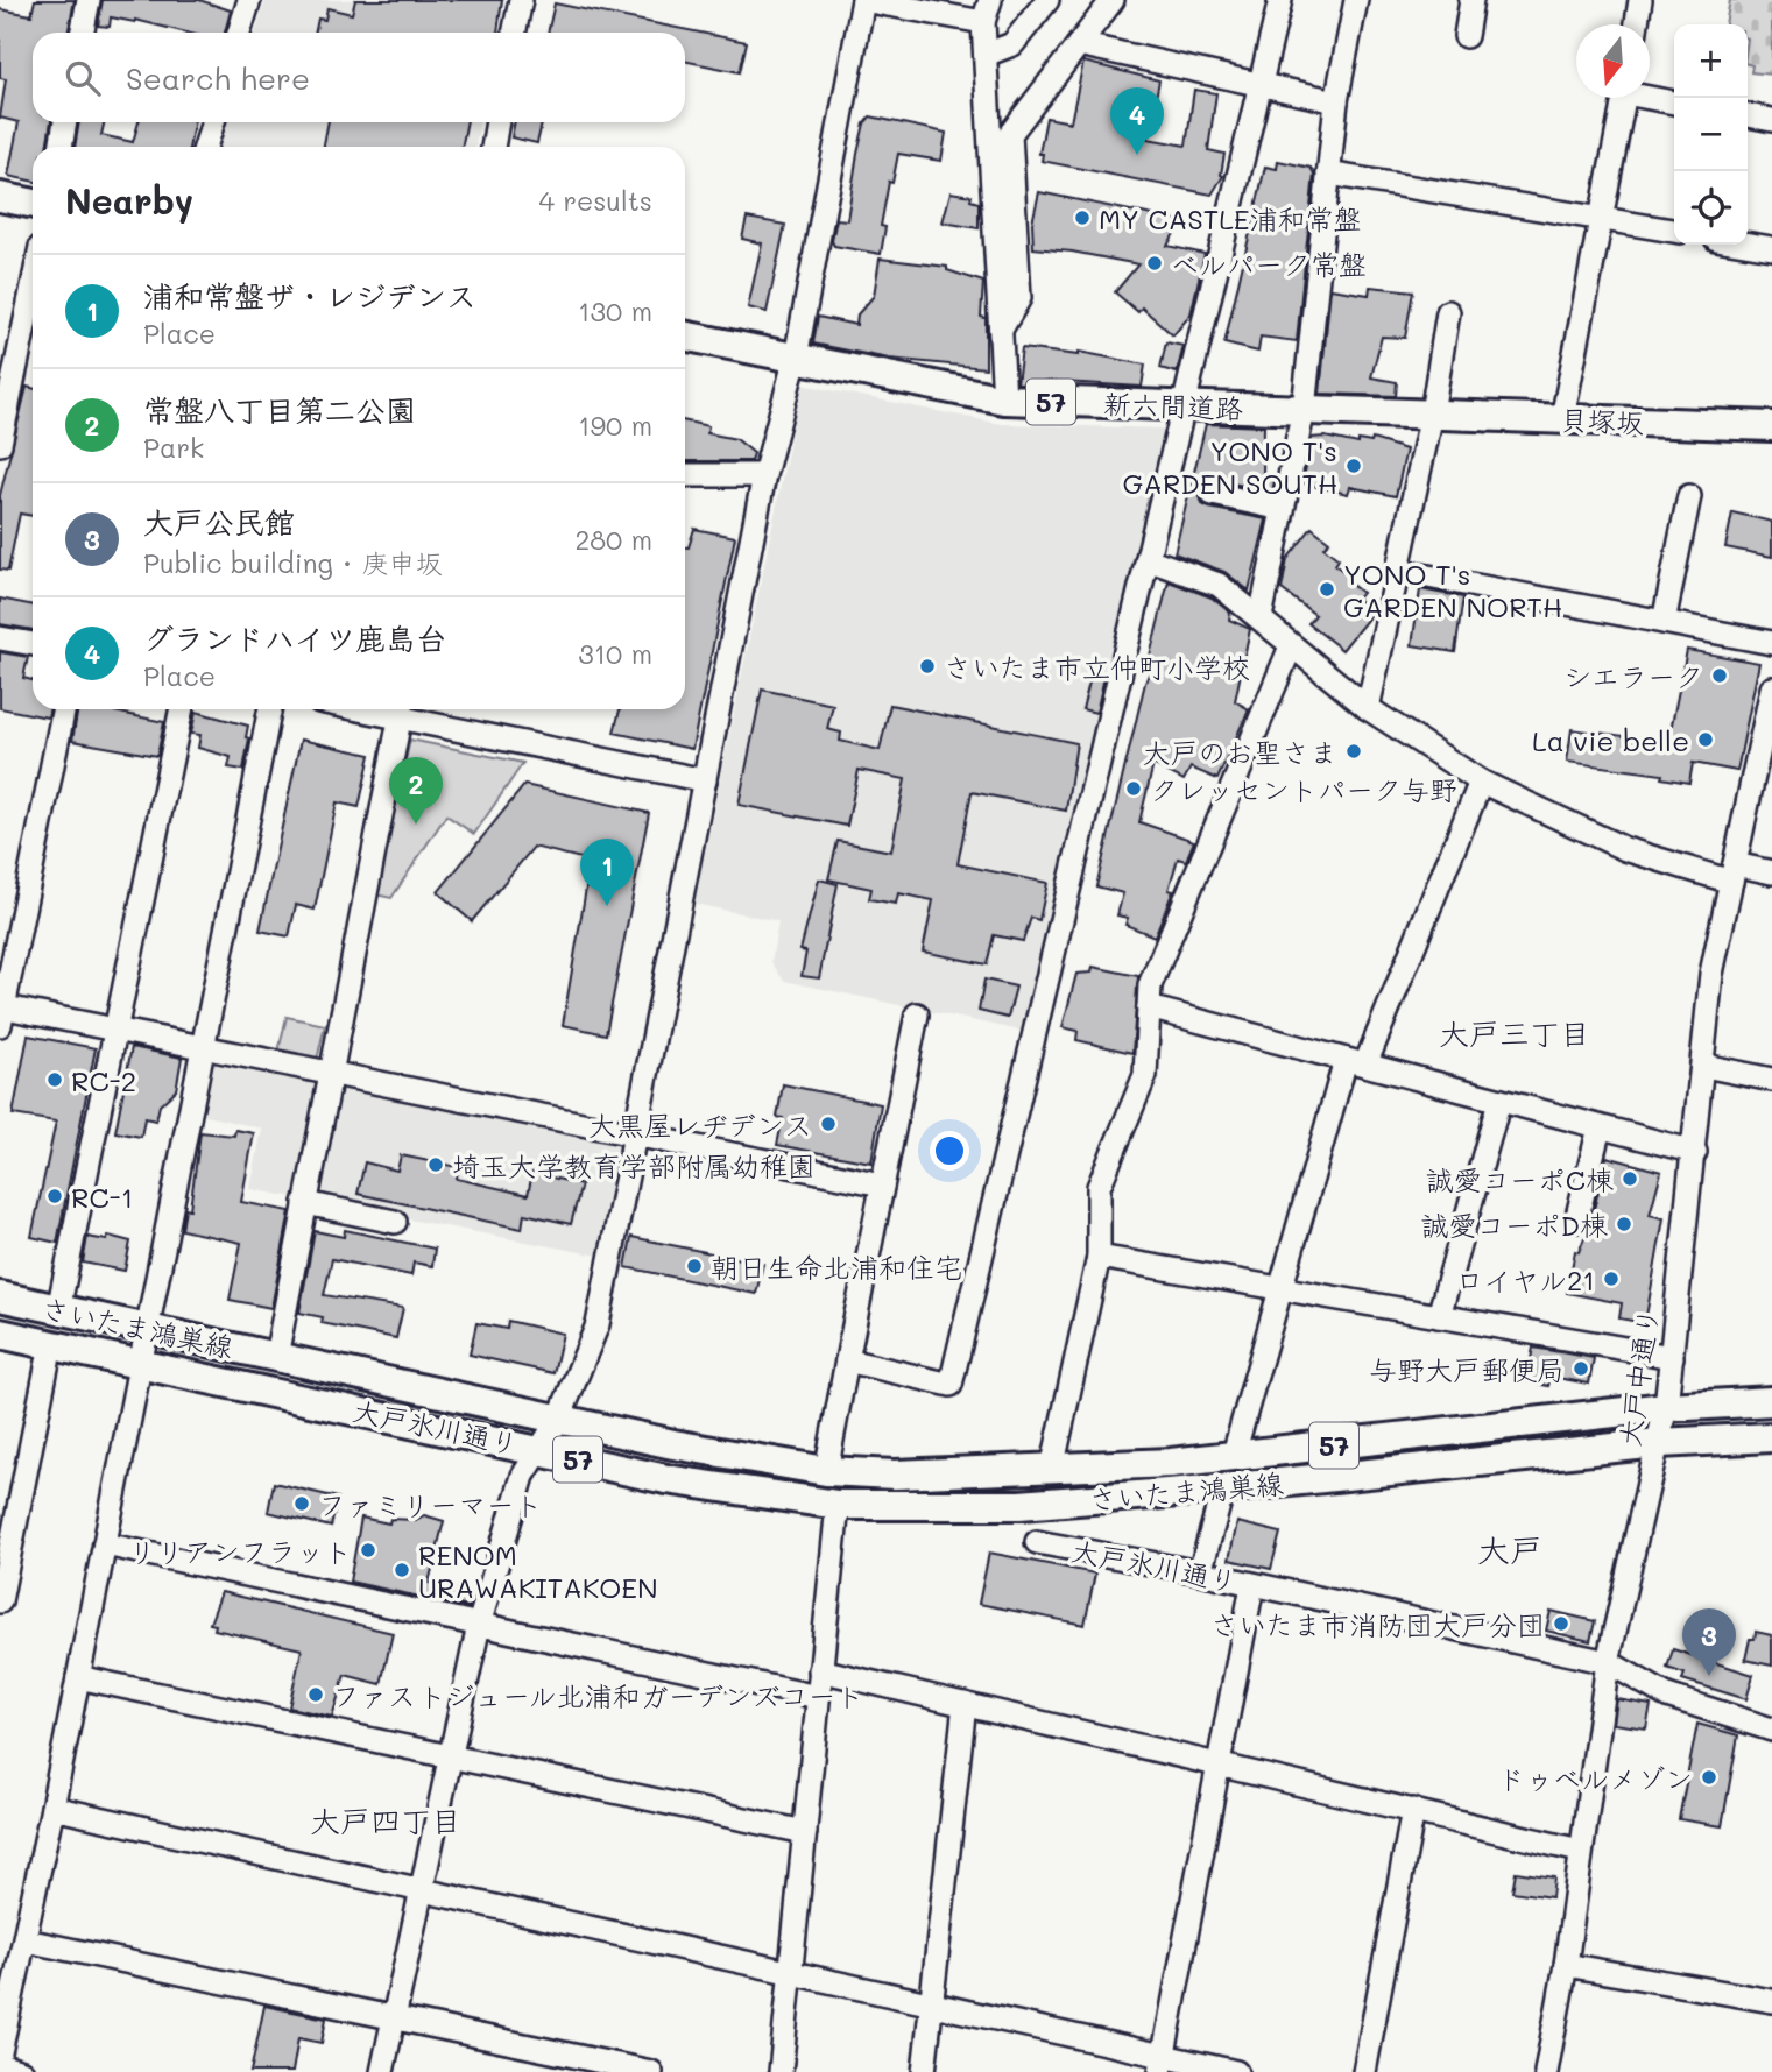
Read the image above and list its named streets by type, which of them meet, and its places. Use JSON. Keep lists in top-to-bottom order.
{
  "streets": {
    "main road": [
      "57",
      "新六間道路",
      "貝塚坂",
      "さいたま鴻巣線",
      "大戸氷川通り"
    ],
    "street": ["大戸中通り"]
  },
  "crossings": [
    ["新六間道路", "貝塚坂"],
    ["さいたま鴻巣線", "大戸中通り"],
    ["さいたま鴻巣線", "大戸氷川通り"],
    ["大戸中通り", "大戸氷川通り"]
  ],
  "districts": ["大戸三丁目", "大戸", "大戸四丁目"],
  "places": [
    "MY CASTLE浦和常盤",
    "ベルパーク常盤",
    "YONO T's GARDEN SOUTH",
    "YONO T's GARDEN NORTH",
    "さいたま市立仲町小学校",
    "シエラーク",
    "La vie belle",
    "大戸のお聖さま",
    "クレッセントパーク与野",
    "RC-2",
    "大黒屋レヂデンス",
    "埼玉大学教育学部附属幼稚園",
    "誠愛コーポC棟",
    "RC-1",
    "誠愛コーポD棟",
    "朝日生命北浦和住宅",
    "ロイヤル21",
    "与野大戸郵便局",
    "ファミリーマート",
    "リリアンフラット",
    "RENOM URAWAKITAKOEN",
    "さいたま市消防団大戸分団",
    "ファストジュール北浦和ガーデンズコート",
    "ドゥベルメゾン"
  ],
  "north": "bottom",
  "page": {
    "map_buttons": ["+", "−"],
    "search": "Search here",
    "pins": [
      "4",
      "2",
      "1",
      "3"
    ],
    "heading": ["Nearby", "4 results"],
    "list": [
      {
        "mark": "1",
        "name": "浦和常盤ザ・レジデンス",
        "note": "Place",
        "value": "130 m"
      },
      {
        "mark": "2",
        "name": "常盤八丁目第二公園",
        "note": "Park",
        "value": "190 m"
      },
      {
        "mark": "3",
        "name": "大戸公民館",
        "note": "Public building · 庚申坂",
        "value": "280 m"
      },
      {
        "mark": "4",
        "name": "グランドハイツ鹿島台",
        "note": "Place",
        "value": "310 m"
      }
    ]
  }
}
